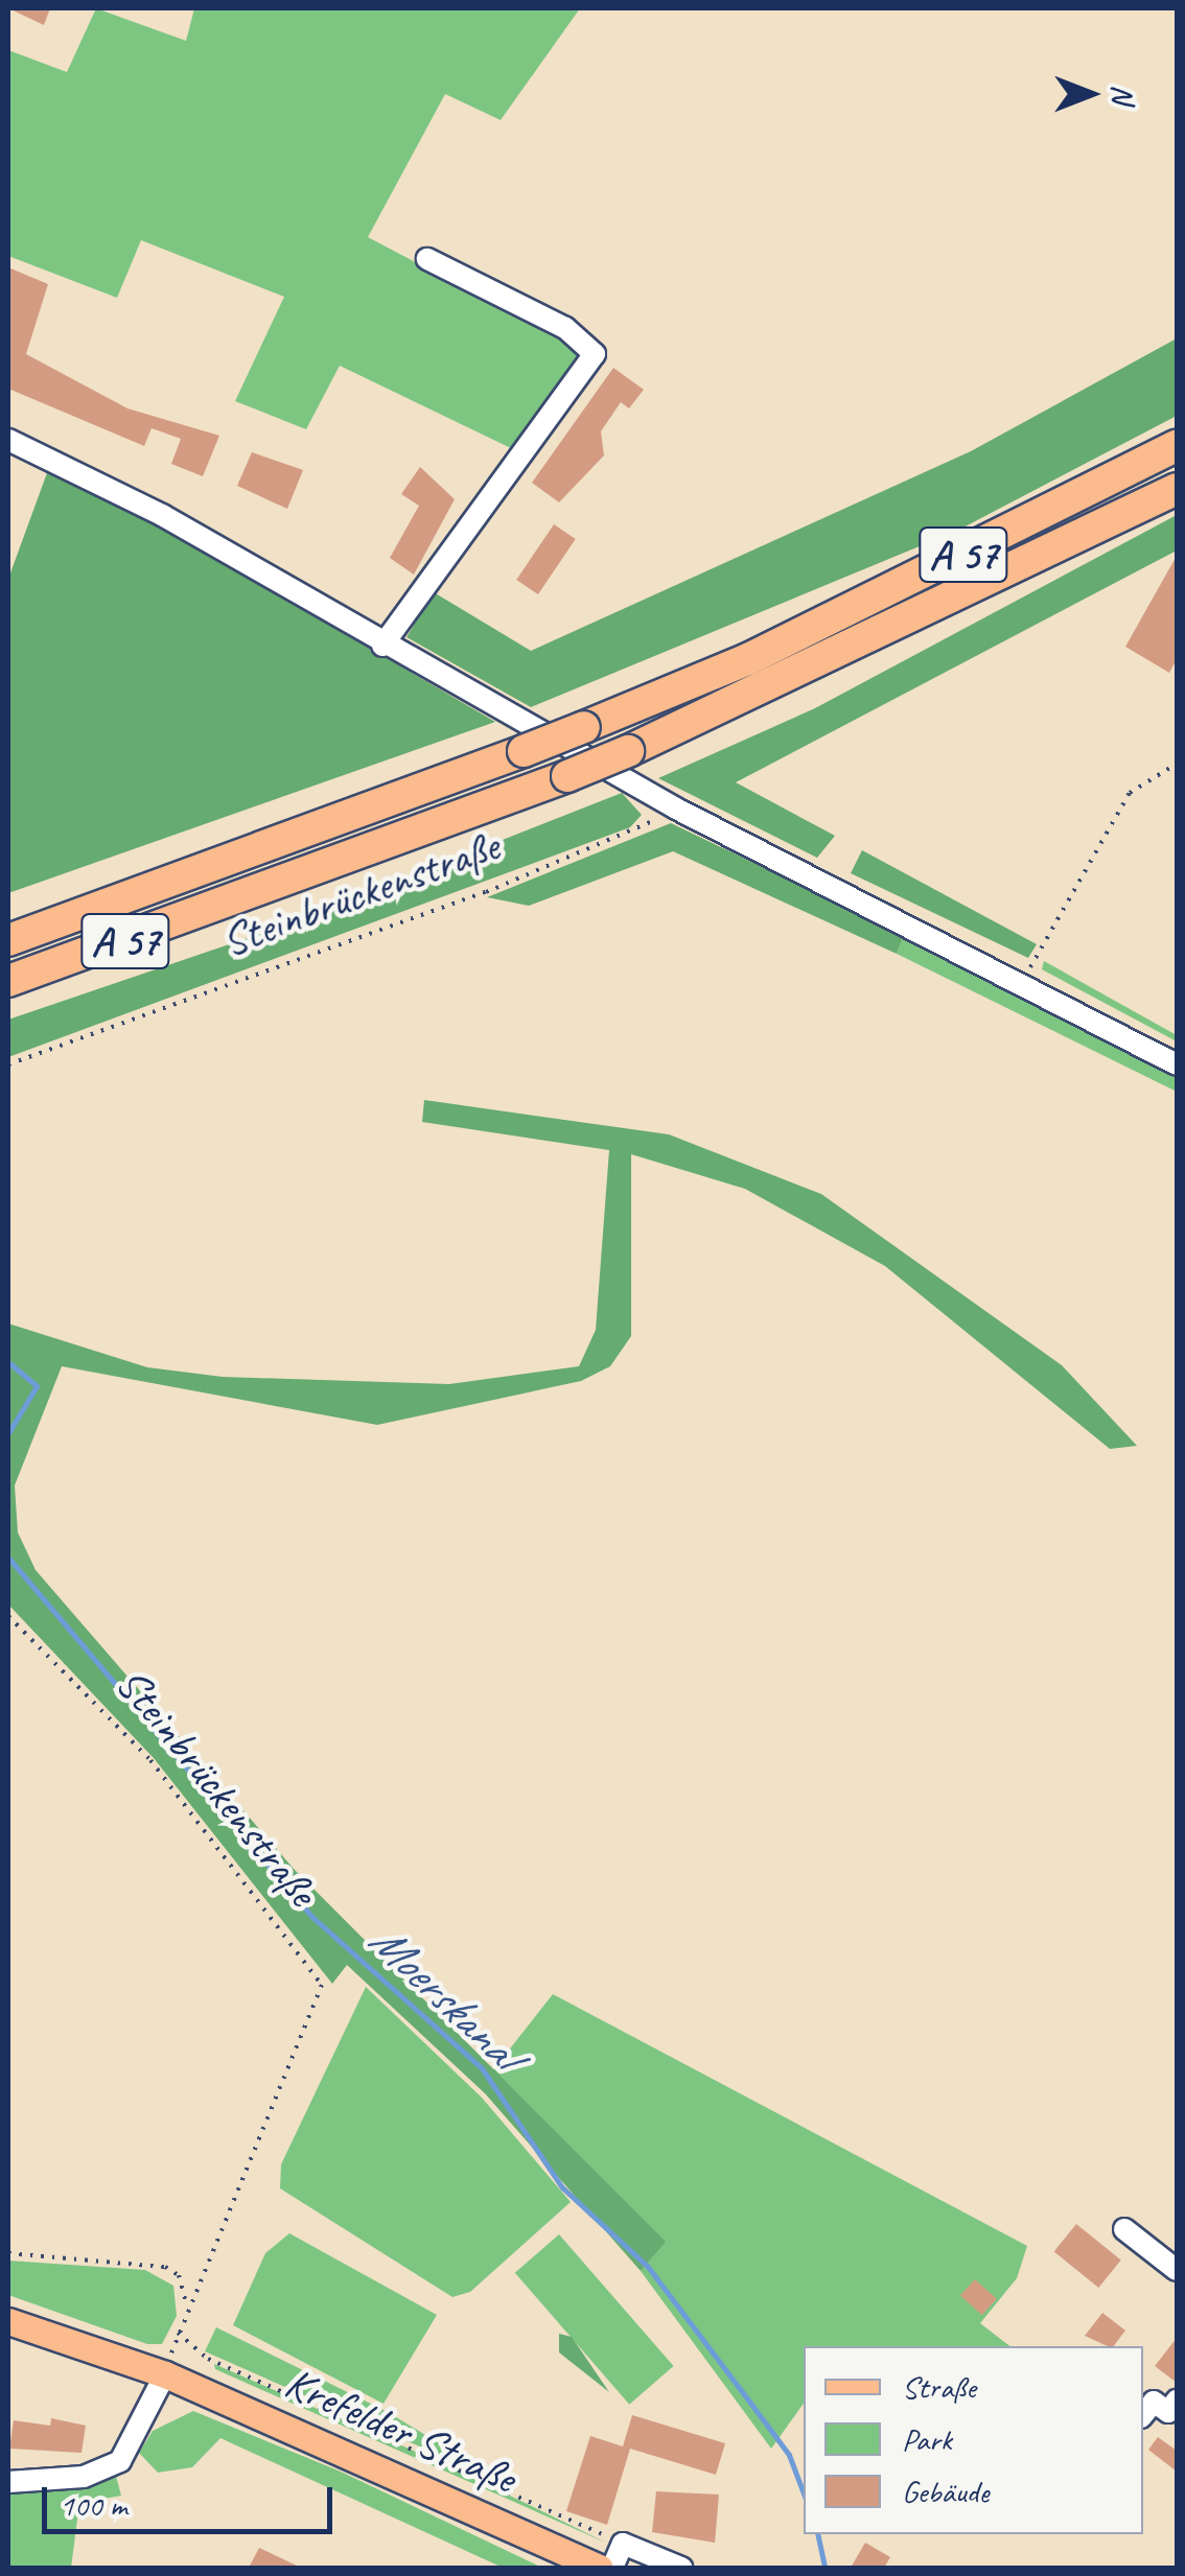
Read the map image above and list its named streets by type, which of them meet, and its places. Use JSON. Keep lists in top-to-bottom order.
{
  "streets": {
    "highway": ["A 57"],
    "main road": ["Krefelder Straße"],
    "path": ["Steinbrückenstraße"]
  },
  "crossings": [
    ["Steinbrückenstraße", "Krefelder Straße"]
  ],
  "water": ["Moerskanal"],
  "legend": ["Straße", "Park", "Gebäude"],
  "scale_bar": "100 m",
  "north": "right"
}
